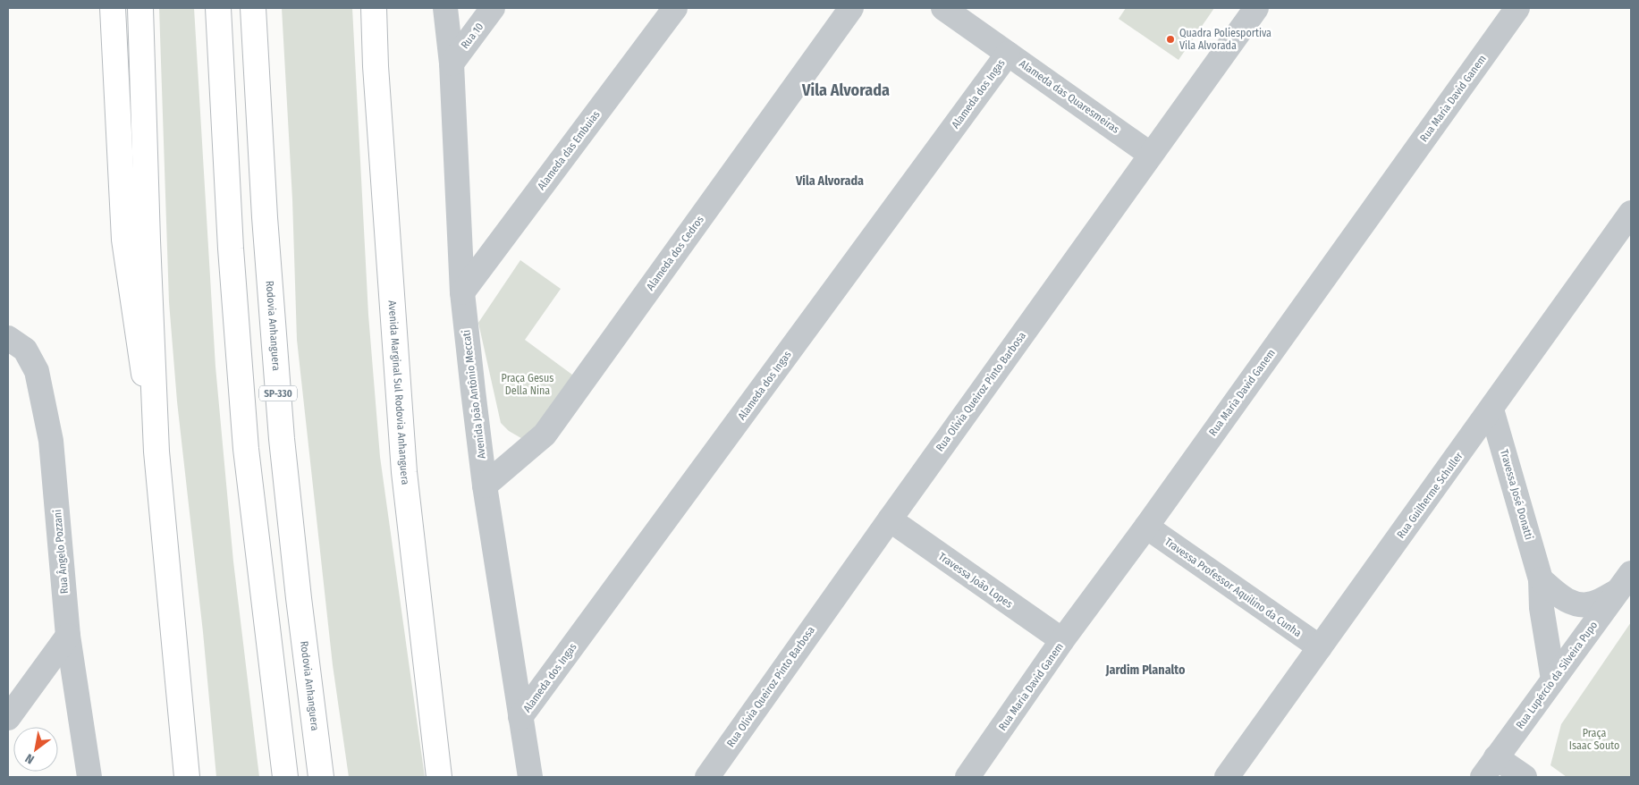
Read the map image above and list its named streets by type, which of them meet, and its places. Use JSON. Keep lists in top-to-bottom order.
{
  "streets": {
    "main road": ["Rodovia Anhanguera", "SP-330", "Avenida Marginal Sul Rodovia Anhanguera"],
    "street": [
      "Rua 10",
      "Alameda dos Ingas",
      "Alameda das Quaresmeiras",
      "Rua Maria David Ganem",
      "Alameda das Embuias",
      "Alameda dos Cedros",
      "Rua Olivia Queiroz Pinto Barbosa",
      "Avenida João Antônio Meccati",
      "Travessa José Donatti",
      "Rua Guilherme Schuller",
      "Rua Ângelo Pozzani",
      "Travessa João Lopes",
      "Travessa Professor Aquilino da Cunha",
      "Rua Lupércio da Silveira Pupo"
    ]
  },
  "crossings": [
    ["Rua 10", "Avenida João Antônio Meccati"],
    ["Alameda dos Ingas", "Alameda das Quaresmeiras"],
    ["Alameda dos Ingas", "Avenida João Antônio Meccati"],
    ["Alameda das Quaresmeiras", "Rua Olivia Queiroz Pinto Barbosa"],
    ["Rua Maria David Ganem", "Travessa João Lopes"],
    ["Rua Maria David Ganem", "Travessa Professor Aquilino da Cunha"],
    ["Alameda das Embuias", "Avenida João Antônio Meccati"],
    ["Alameda dos Cedros", "Avenida João Antônio Meccati"],
    ["Rua Olivia Queiroz Pinto Barbosa", "Travessa João Lopes"],
    ["Travessa José Donatti", "Rua Guilherme Schuller"],
    ["Travessa José Donatti", "Rua Lupércio da Silveira Pupo"],
    ["Rua Guilherme Schuller", "Travessa Professor Aquilino da Cunha"]
  ],
  "districts": ["Vila Alvorada", "Vila Alvorada", "Jardim Planalto"],
  "parks": ["Praça Gesus Della Nina", "Praça Isaac Souto"],
  "places": ["Quadra Poliesportiva Vila Alvorada"],
  "north": "bottom left"
}
